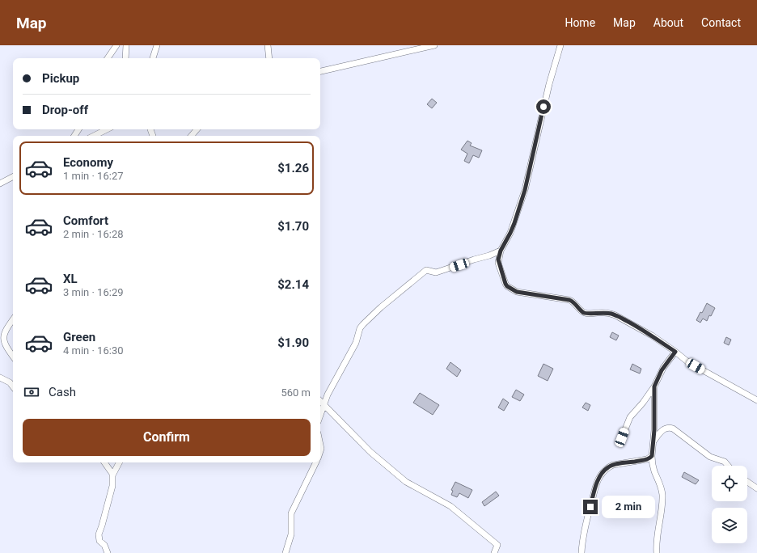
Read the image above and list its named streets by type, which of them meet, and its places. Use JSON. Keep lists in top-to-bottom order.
{
  "page": {
    "header": "Map",
    "nav": [
      "Home",
      "Map",
      "About",
      "Contact"
    ],
    "banner": ["Pickup", "Drop-off"],
    "list": [
      {
        "name": "Economy",
        "note": "1 min · 16:27",
        "value": "$1.26"
      },
      {
        "name": "Comfort",
        "note": "2 min · 16:28",
        "value": "$1.70"
      },
      {
        "name": "XL",
        "note": "3 min · 16:29",
        "value": "$2.14"
      },
      {
        "name": "Green",
        "note": "4 min · 16:30",
        "value": "$1.90"
      }
    ],
    "pay": ["Cash", "560 m"],
    "buttons": "Confirm",
    "bubble": "2 min"
  }
}
